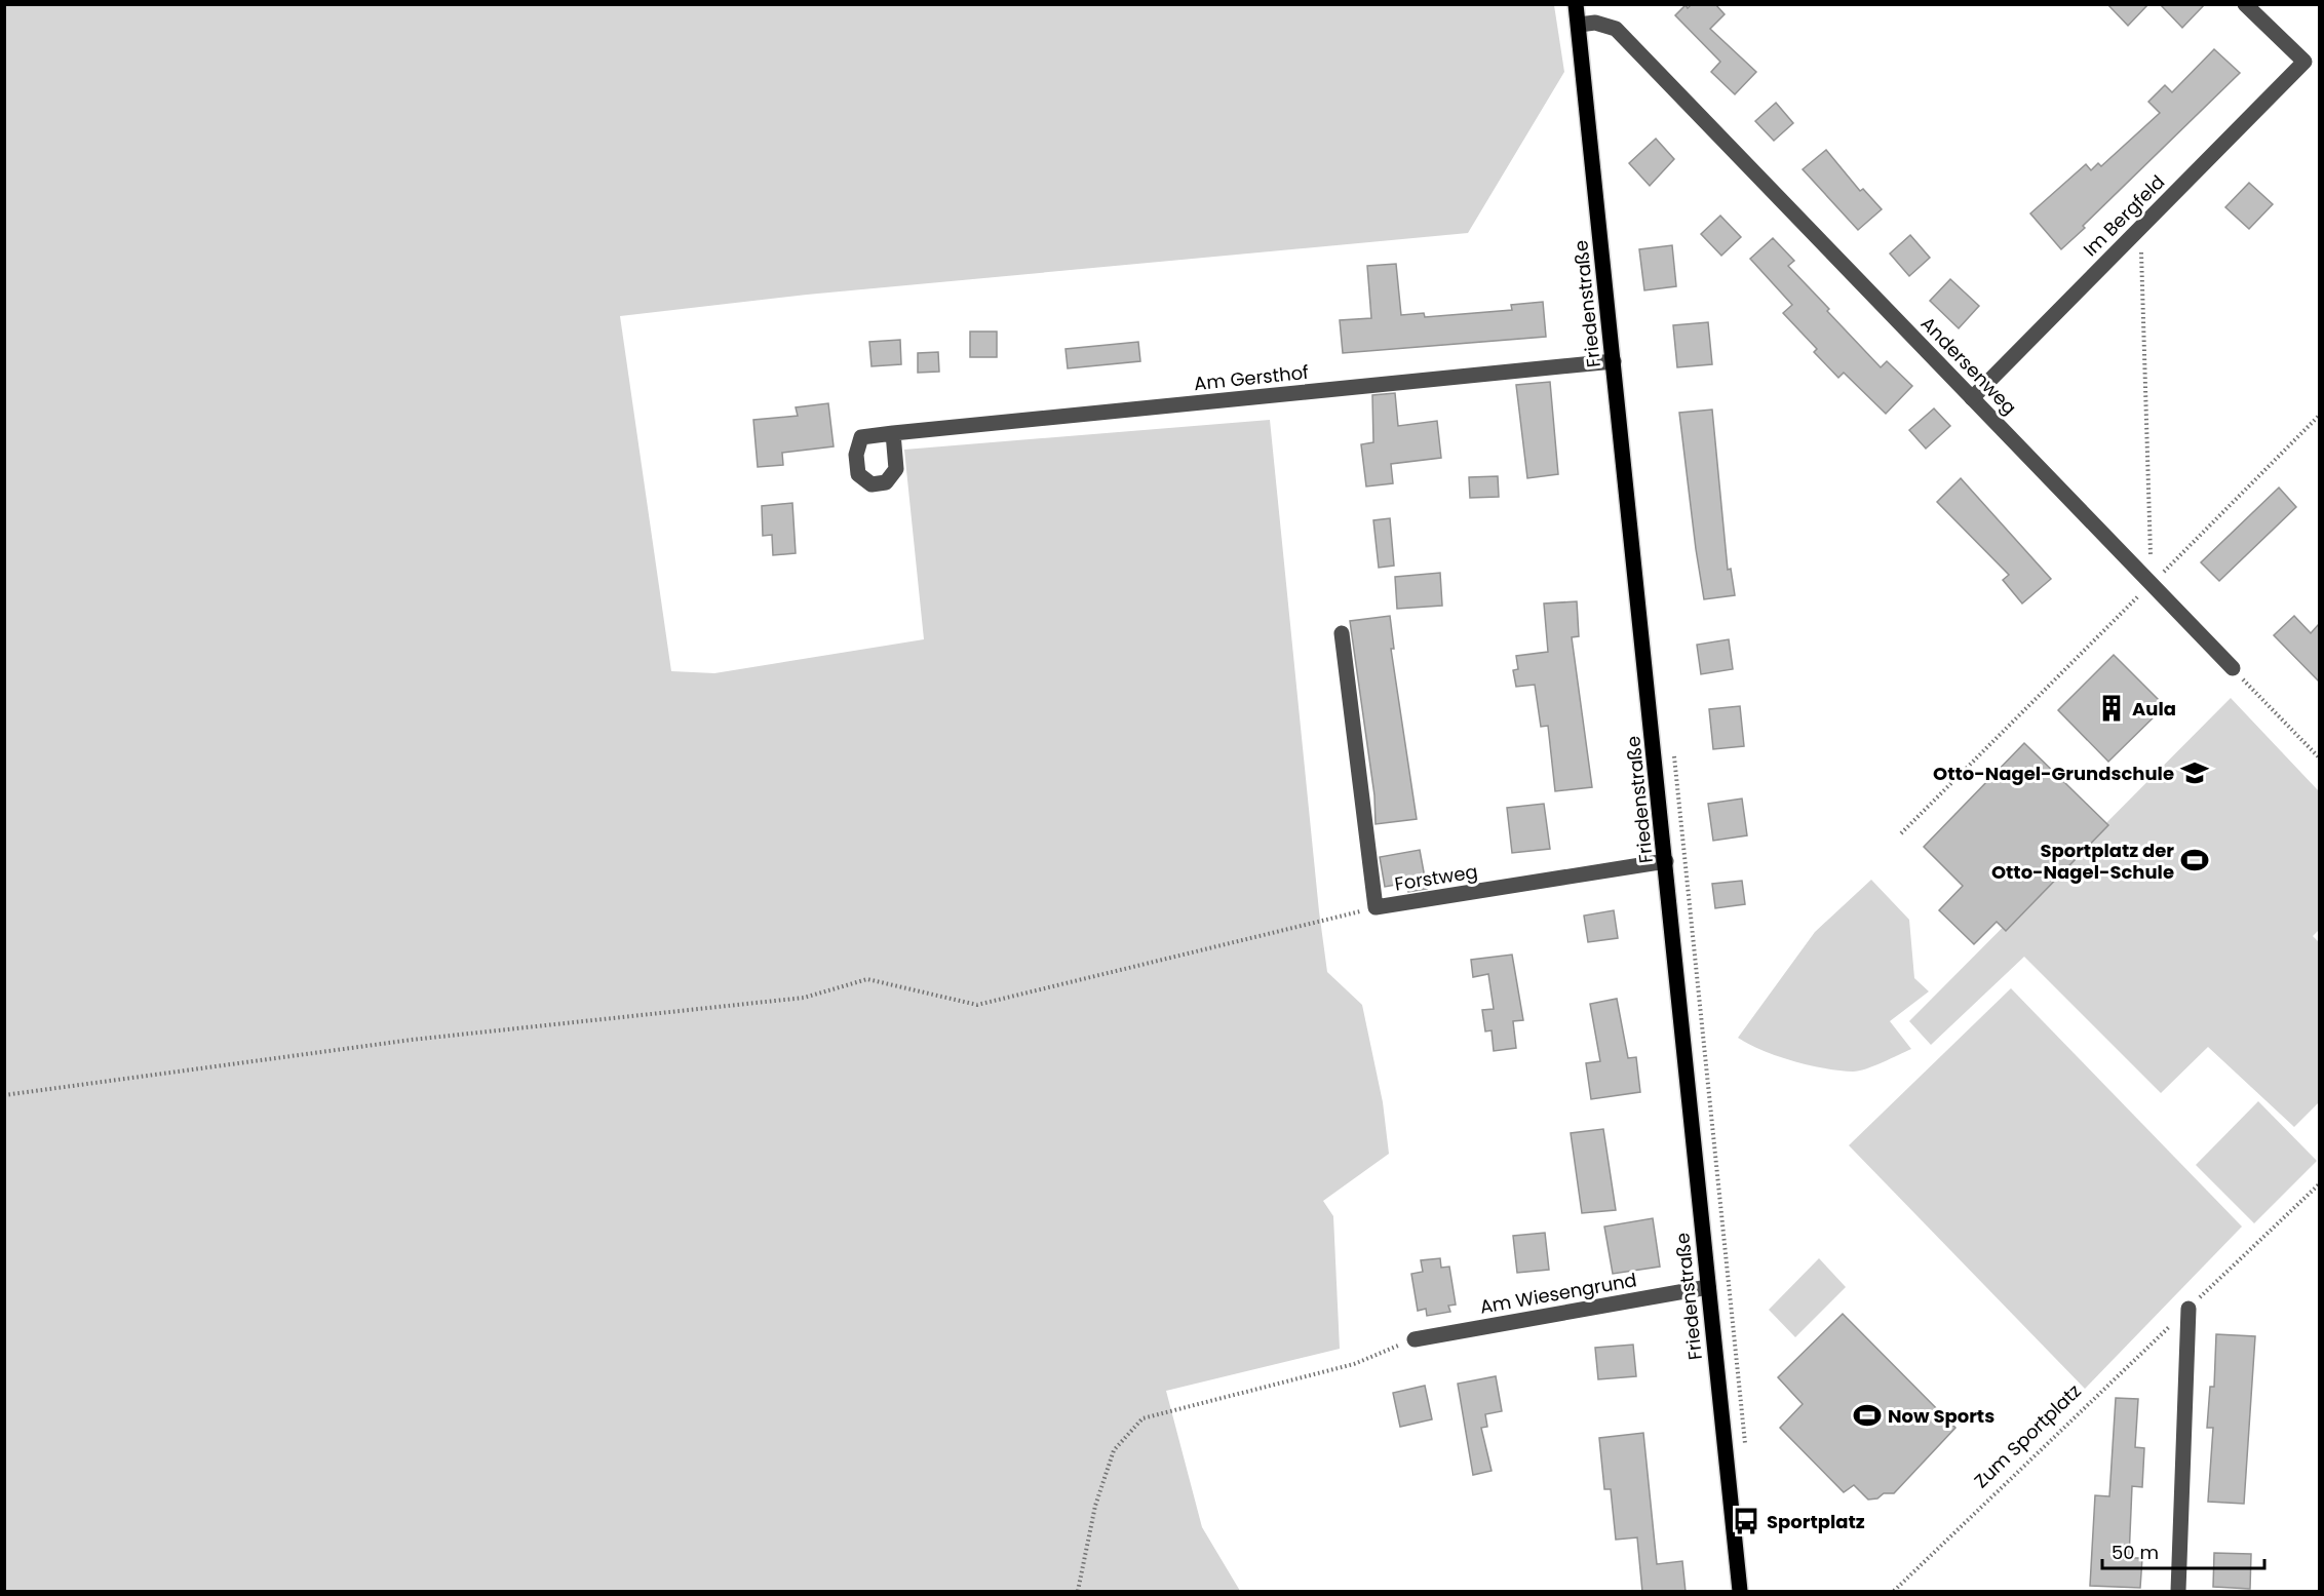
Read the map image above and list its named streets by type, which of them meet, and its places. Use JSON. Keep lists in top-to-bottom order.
{
  "streets": {
    "main road": ["Friedenstraße"],
    "street": [
      "Im Bergfeld",
      "Andersenweg",
      "Am Gersthof",
      "Forstweg",
      "Am Wiesengrund"
    ],
    "path": ["Zum Sportplatz"]
  },
  "crossings": [
    ["Im Bergfeld", "Andersenweg"],
    ["Friedenstraße", "Andersenweg"],
    ["Friedenstraße", "Am Gersthof"],
    ["Friedenstraße", "Forstweg"],
    ["Friedenstraße", "Am Wiesengrund"]
  ],
  "places": {
    "building": ["Aula"],
    "school or university": ["Otto-Nagel-Grundschule"],
    "sports": ["Sportplatz der Otto-Nagel-Schule", "Now Sports"],
    "bus stop": ["Sportplatz"]
  },
  "scale_bar": "50 m"
}
